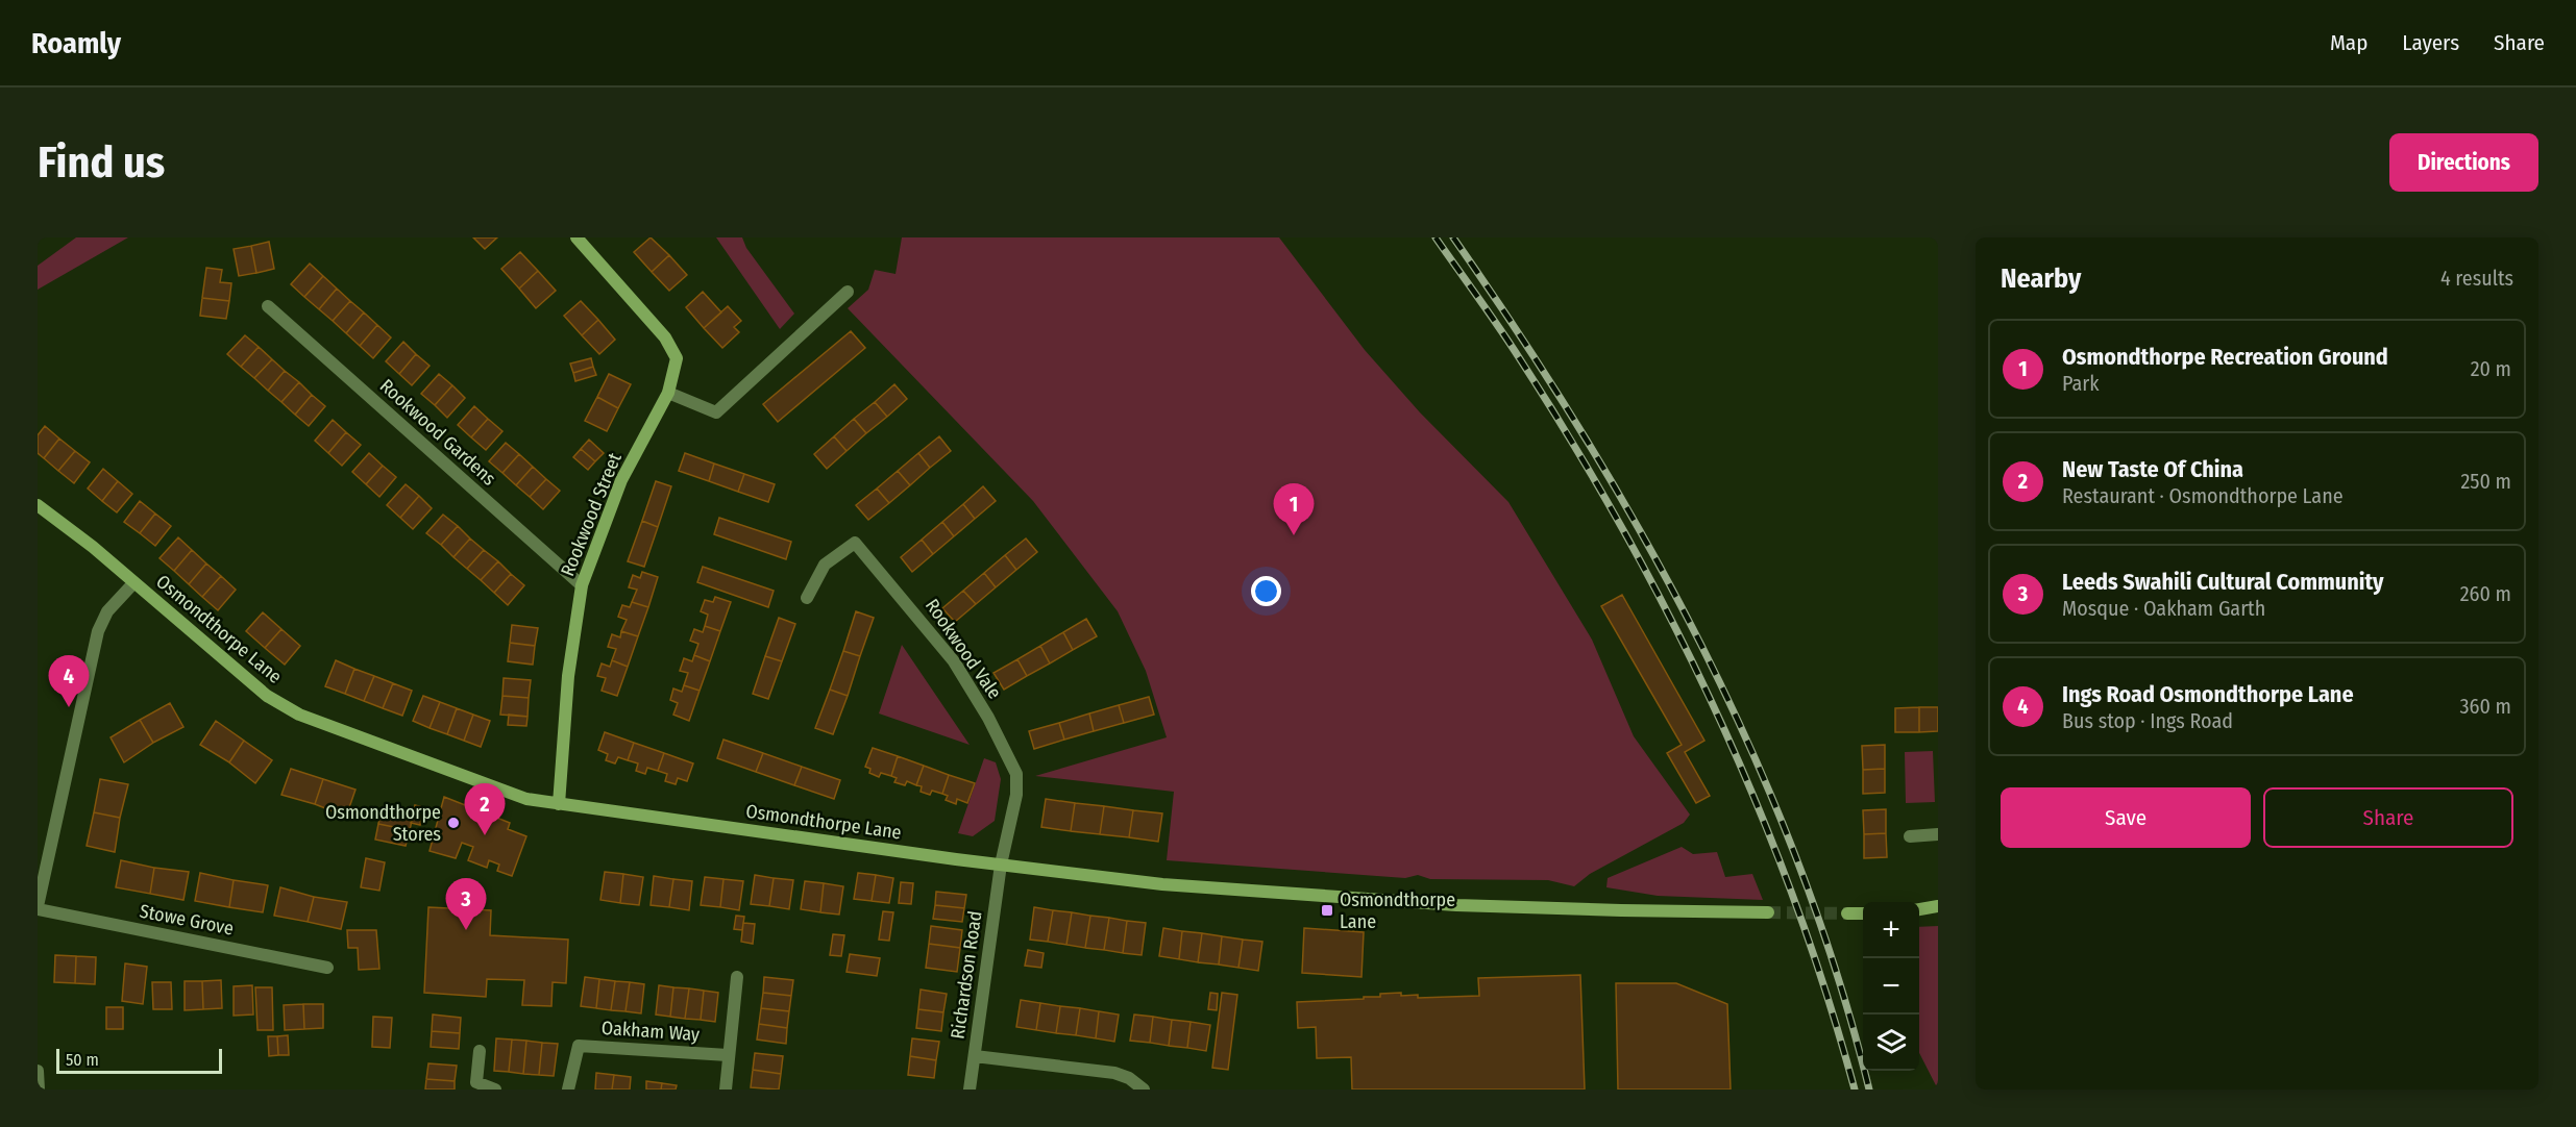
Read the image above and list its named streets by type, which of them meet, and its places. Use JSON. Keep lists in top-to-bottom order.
{
  "streets": {
    "street": [
      "Rookwood Gardens",
      "Rookwood Street",
      "Osmondthorpe Lane",
      "Rookwood Vale",
      "Stowe Grove",
      "Richardson Road",
      "Oakham Way"
    ]
  },
  "crossings": [
    ["Rookwood Gardens", "Rookwood Street"],
    ["Rookwood Street", "Osmondthorpe Lane"],
    ["Osmondthorpe Lane", "Rookwood Vale"],
    ["Osmondthorpe Lane", "Richardson Road"],
    ["Rookwood Vale", "Richardson Road"]
  ],
  "places": {
    "other": ["Osmondthorpe Stores"],
    "transit": ["Osmondthorpe Lane"]
  },
  "scale_bar": "50 m",
  "page": {
    "header": "Roamly",
    "nav": ["Map", "Layers", "Share"],
    "buttons": [
      "Directions",
      ["Save", "Share"]
    ],
    "title": "Find us",
    "heading": ["Nearby", "4 results"],
    "list": [
      {
        "mark": "1",
        "name": "Osmondthorpe Recreation Ground",
        "note": "Park",
        "value": "20 m"
      },
      {
        "mark": "2",
        "name": "New Taste Of China",
        "note": "Restaurant · Osmondthorpe Lane",
        "value": "250 m"
      },
      {
        "mark": "3",
        "name": "Leeds Swahili Cultural Community",
        "note": "Mosque · Oakham Garth",
        "value": "260 m"
      },
      {
        "mark": "4",
        "name": "Ings Road Osmondthorpe Lane",
        "note": "Bus stop · Ings Road",
        "value": "360 m"
      }
    ],
    "pins": [
      "1",
      "4",
      "2",
      "3"
    ],
    "map_buttons": ["+", "−"],
    "scale": "50 m"
  }
}
